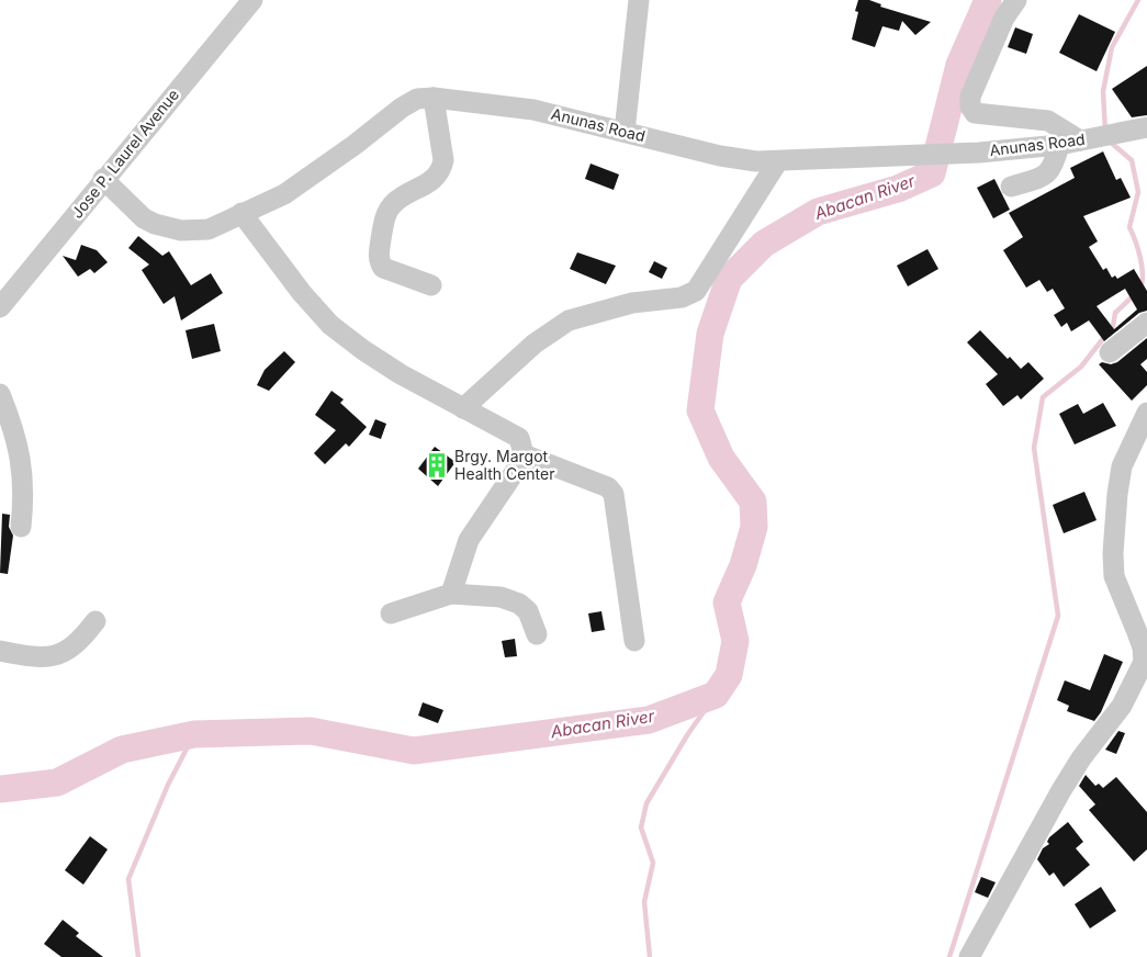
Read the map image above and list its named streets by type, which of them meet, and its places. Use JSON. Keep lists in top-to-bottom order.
{
  "streets": {
    "street": ["Anunas Road", "Jose P. Laurel Avenue"]
  },
  "crossings": [
    ["Anunas Road", "Jose P. Laurel Avenue"]
  ],
  "water": ["Abacan River"],
  "places": {
    "building": ["Brgy. Margot Health Center"]
  }
}
